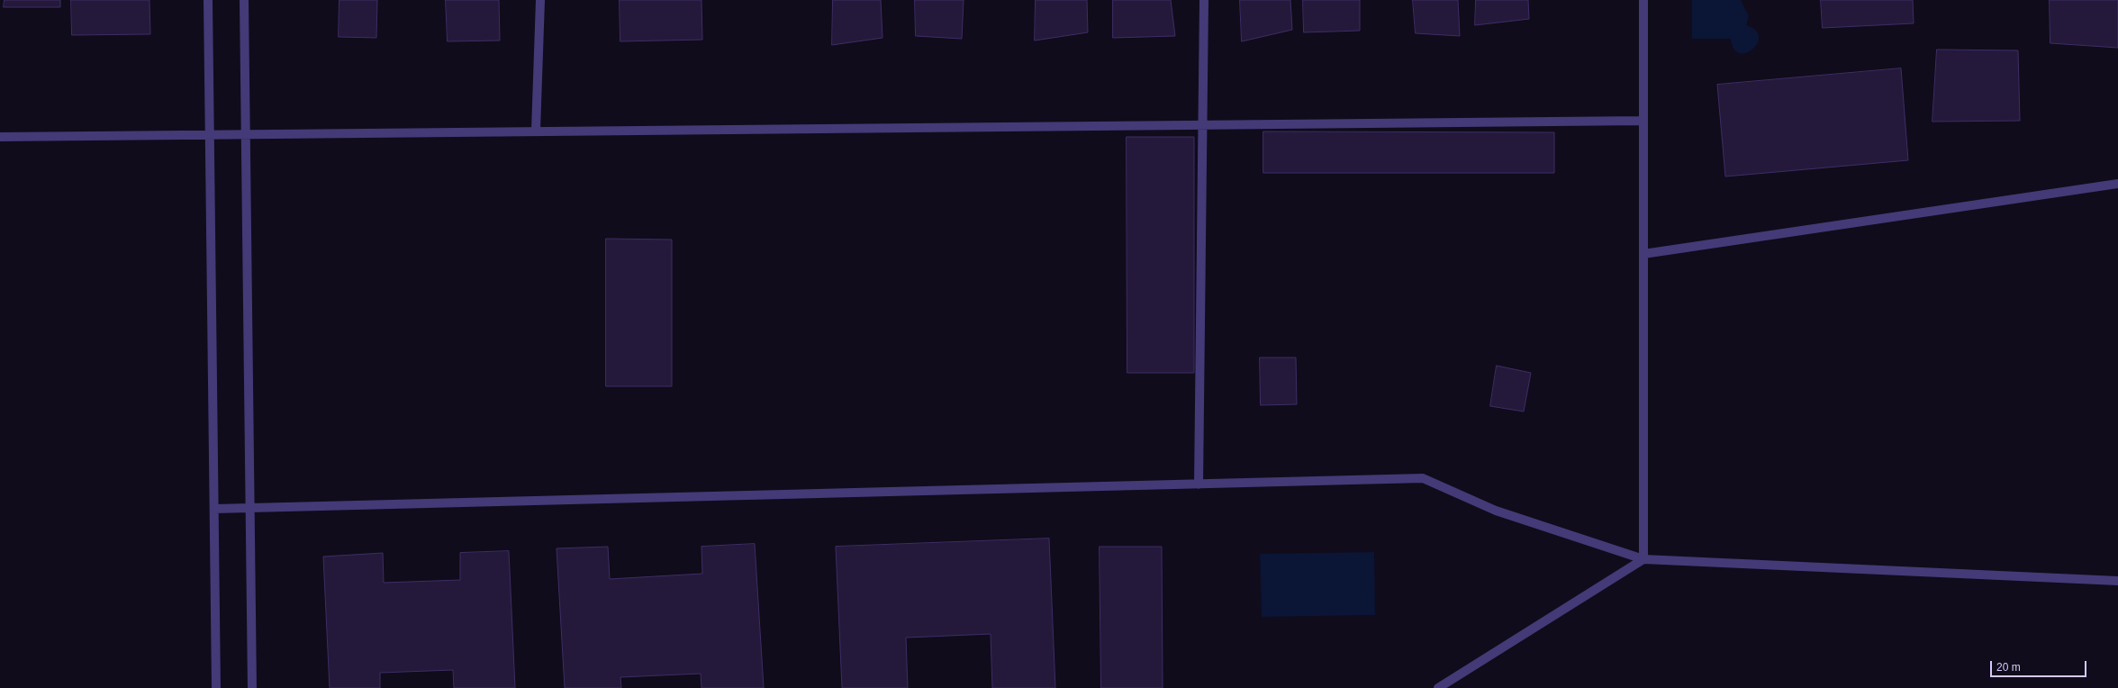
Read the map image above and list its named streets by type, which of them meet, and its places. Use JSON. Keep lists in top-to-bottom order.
{
  "scale_bar": "20 m"
}
